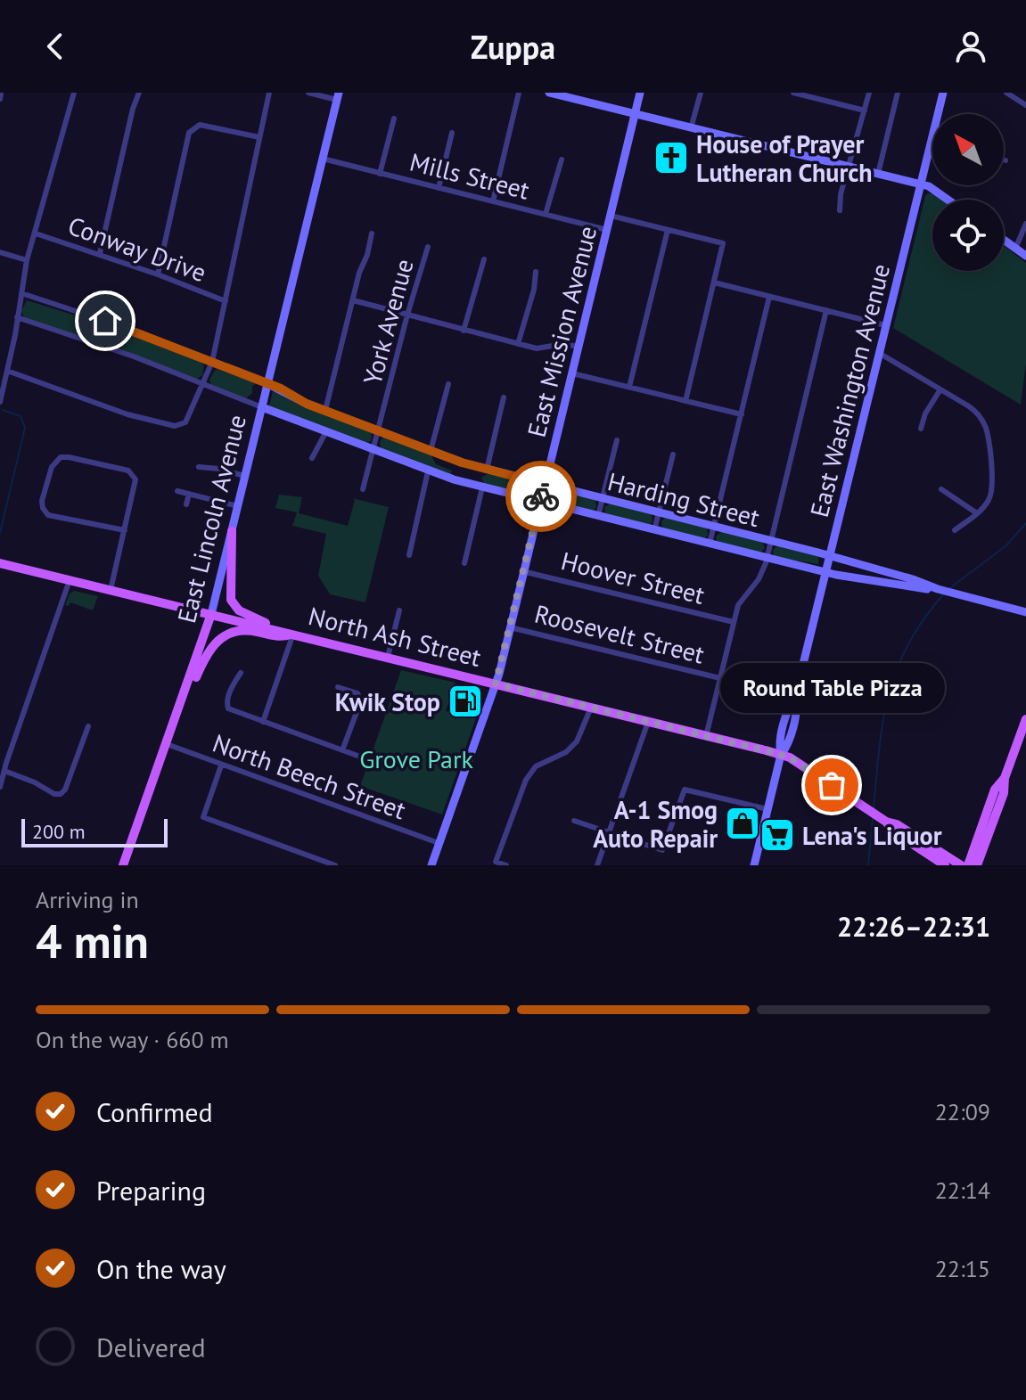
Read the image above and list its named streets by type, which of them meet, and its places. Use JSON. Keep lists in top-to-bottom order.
{
  "streets": {
    "main road": [
      "East Mission Avenue",
      "East Washington Avenue",
      "Harding Street",
      "East Lincoln Avenue",
      "North Ash Street"
    ],
    "street": [
      "Mills Street",
      "Conway Drive",
      "York Avenue",
      "Hoover Street",
      "Roosevelt Street",
      "North Beech Street"
    ]
  },
  "crossings": [
    ["Mills Street", "East Mission Avenue"],
    ["Mills Street", "East Lincoln Avenue"],
    ["York Avenue", "Harding Street"],
    ["East Mission Avenue", "Harding Street"],
    ["East Mission Avenue", "Hoover Street"],
    ["East Mission Avenue", "Roosevelt Street"],
    ["East Mission Avenue", "North Ash Street"],
    ["East Mission Avenue", "North Beech Street"],
    ["East Washington Avenue", "Harding Street"],
    ["East Washington Avenue", "North Ash Street"],
    ["Harding Street", "East Lincoln Avenue"],
    ["East Lincoln Avenue", "North Ash Street"],
    ["East Lincoln Avenue", "North Beech Street"]
  ],
  "parks": ["Grove Park"],
  "places": {
    "church": ["House of Prayer Lutheran Church"],
    "fuel station": ["Kwik Stop"],
    "other": ["Round Table Pizza"],
    "shop": ["A-1 Smog Auto Repair"],
    "supermarket": ["Lena's Liquor"]
  },
  "scale_bar": "200 m",
  "north": "top left",
  "page": {
    "header": "Zuppa",
    "bubble": "Round Table Pizza",
    "scale": "200 m",
    "heading": ["4 min", "Arriving in", "22:26–22:31"],
    "bar": "On the way · 660 m",
    "list": [
      ["Confirmed", "22:09"],
      ["Preparing", "22:14"],
      ["On the way", "22:15"],
      "Delivered"
    ]
  }
}
